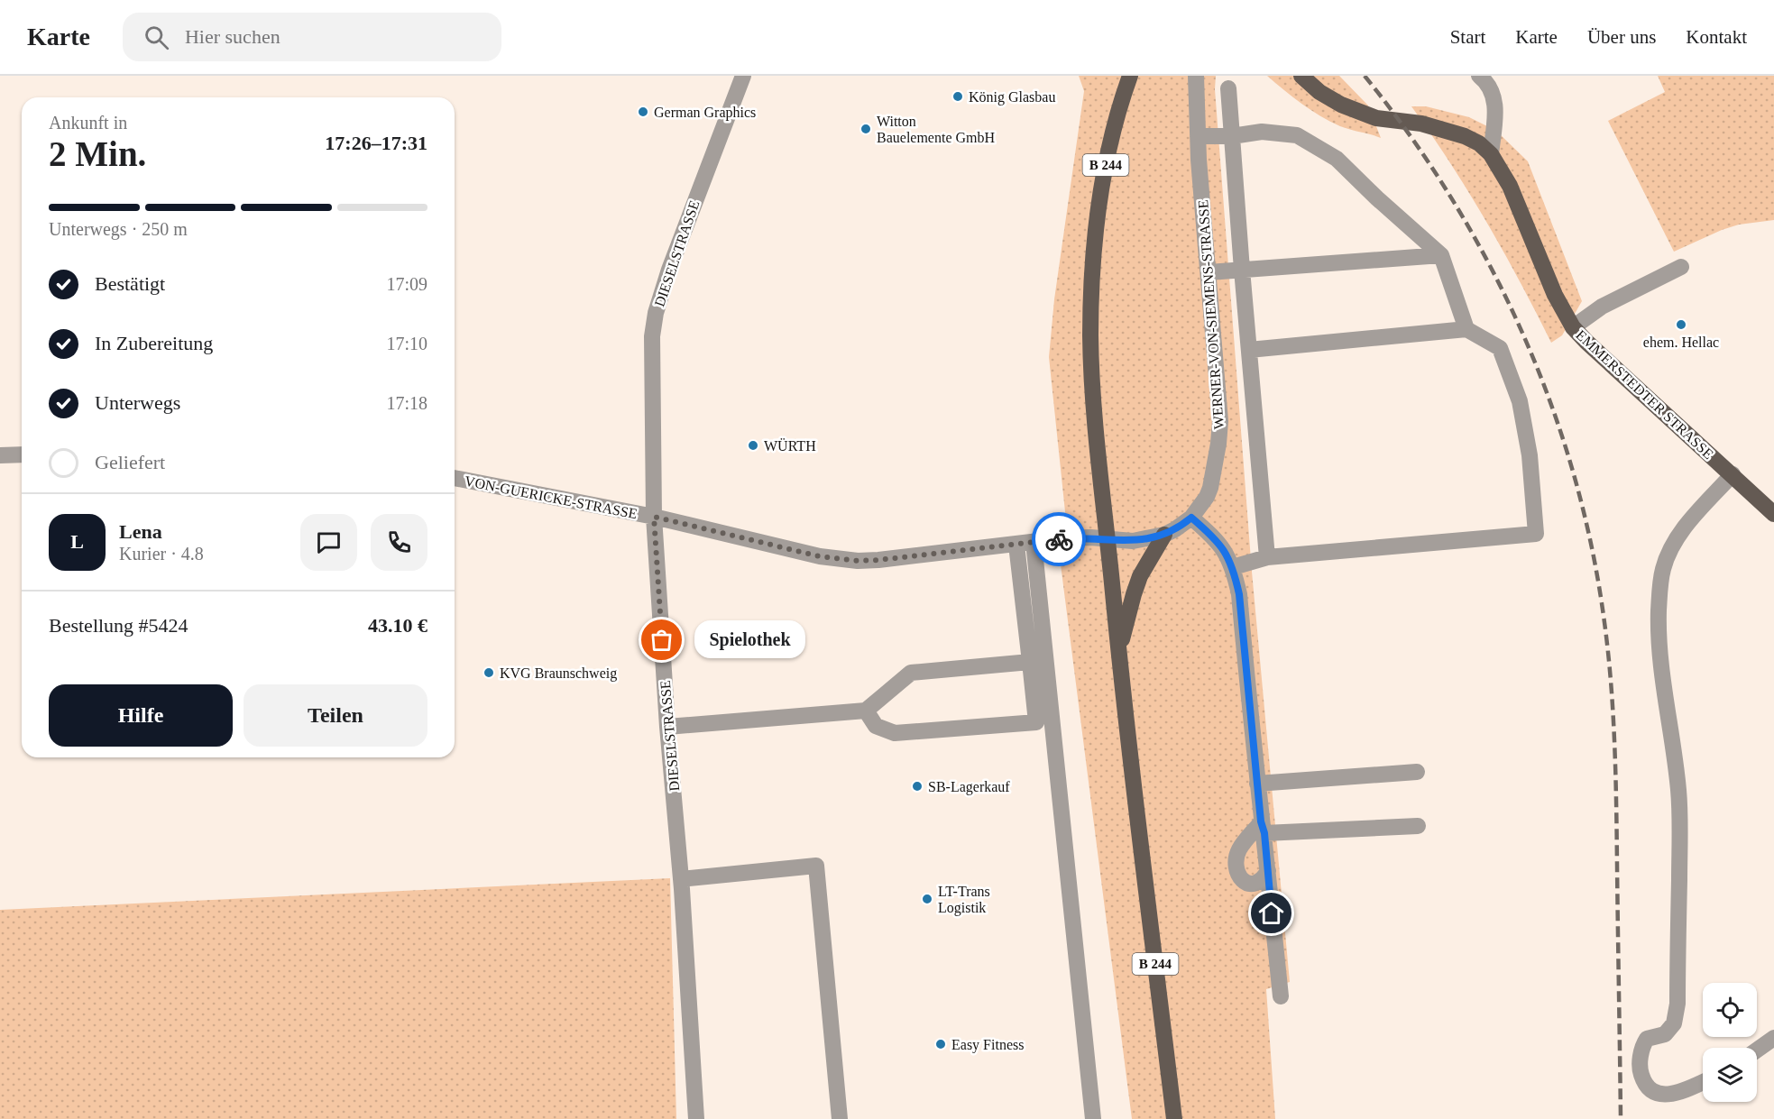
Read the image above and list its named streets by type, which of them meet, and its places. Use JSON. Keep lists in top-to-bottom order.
{
  "streets": {
    "main road": ["B 244", "EMMERSTEDTER STRASSE"],
    "street": ["DIESELSTRASSE", "WERNER-VON-SIEMENS-STRASSE", "VON-GUERICKE-STRASSE"]
  },
  "crossings": [
    ["B 244", "VON-GUERICKE-STRASSE"],
    ["DIESELSTRASSE", "VON-GUERICKE-STRASSE"],
    ["WERNER-VON-SIEMENS-STRASSE", "VON-GUERICKE-STRASSE"]
  ],
  "places": [
    "König Glasbau",
    "German Graphics",
    "Witton Bauelemente GmbH",
    "ehem. Hellac",
    "WÜRTH",
    "Spielothek",
    "KVG Braunschweig",
    "SB-Lagerkauf",
    "LT-Trans Logistik",
    "Easy Fitness"
  ],
  "page": {
    "header": "Karte",
    "search": "Hier suchen",
    "nav": [
      "Start",
      "Karte",
      "Über uns",
      "Kontakt"
    ],
    "heading": ["2 Min.", "Ankunft in", "17:26–17:31"],
    "panel": [
      "Lena",
      "Kurier · 4.8",
      "Bestellung #5424",
      "43.10 €"
    ],
    "bar": "Unterwegs · 250 m",
    "list": [
      ["Bestätigt", "17:09"],
      ["In Zubereitung", "17:10"],
      ["Unterwegs", "17:18"],
      "Geliefert"
    ],
    "round": "L",
    "bubble": "Spielothek",
    "buttons": ["Hilfe", "Teilen"]
  }
}
